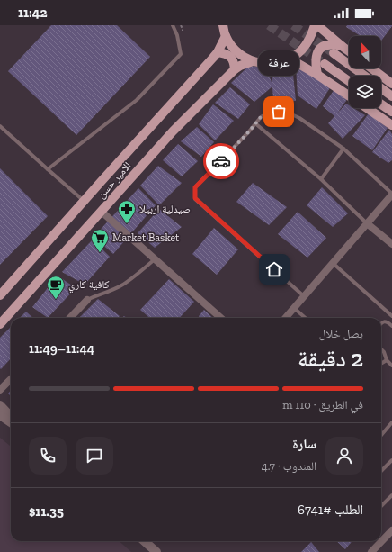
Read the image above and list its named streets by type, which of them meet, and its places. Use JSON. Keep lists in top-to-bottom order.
{
  "streets": {
    "main road": ["الامير حسن"]
  },
  "places": {
    "other": ["عرفة"],
    "pharmacy": ["صيدلية اربيلا"],
    "supermarket": ["Market Basket"],
    "cafe": ["كافية كاري"]
  },
  "north": "top",
  "page": {
    "status": "11:42",
    "bubble": "عرفة",
    "heading": ["2 دقيقة", "يصل خلال", "11:44–11:49"],
    "panel": [
      "سارة",
      "المندوب · 4.7",
      "الطلب #6741",
      "$11.35"
    ],
    "bar": "في الطريق · 110 m"
  }
}
